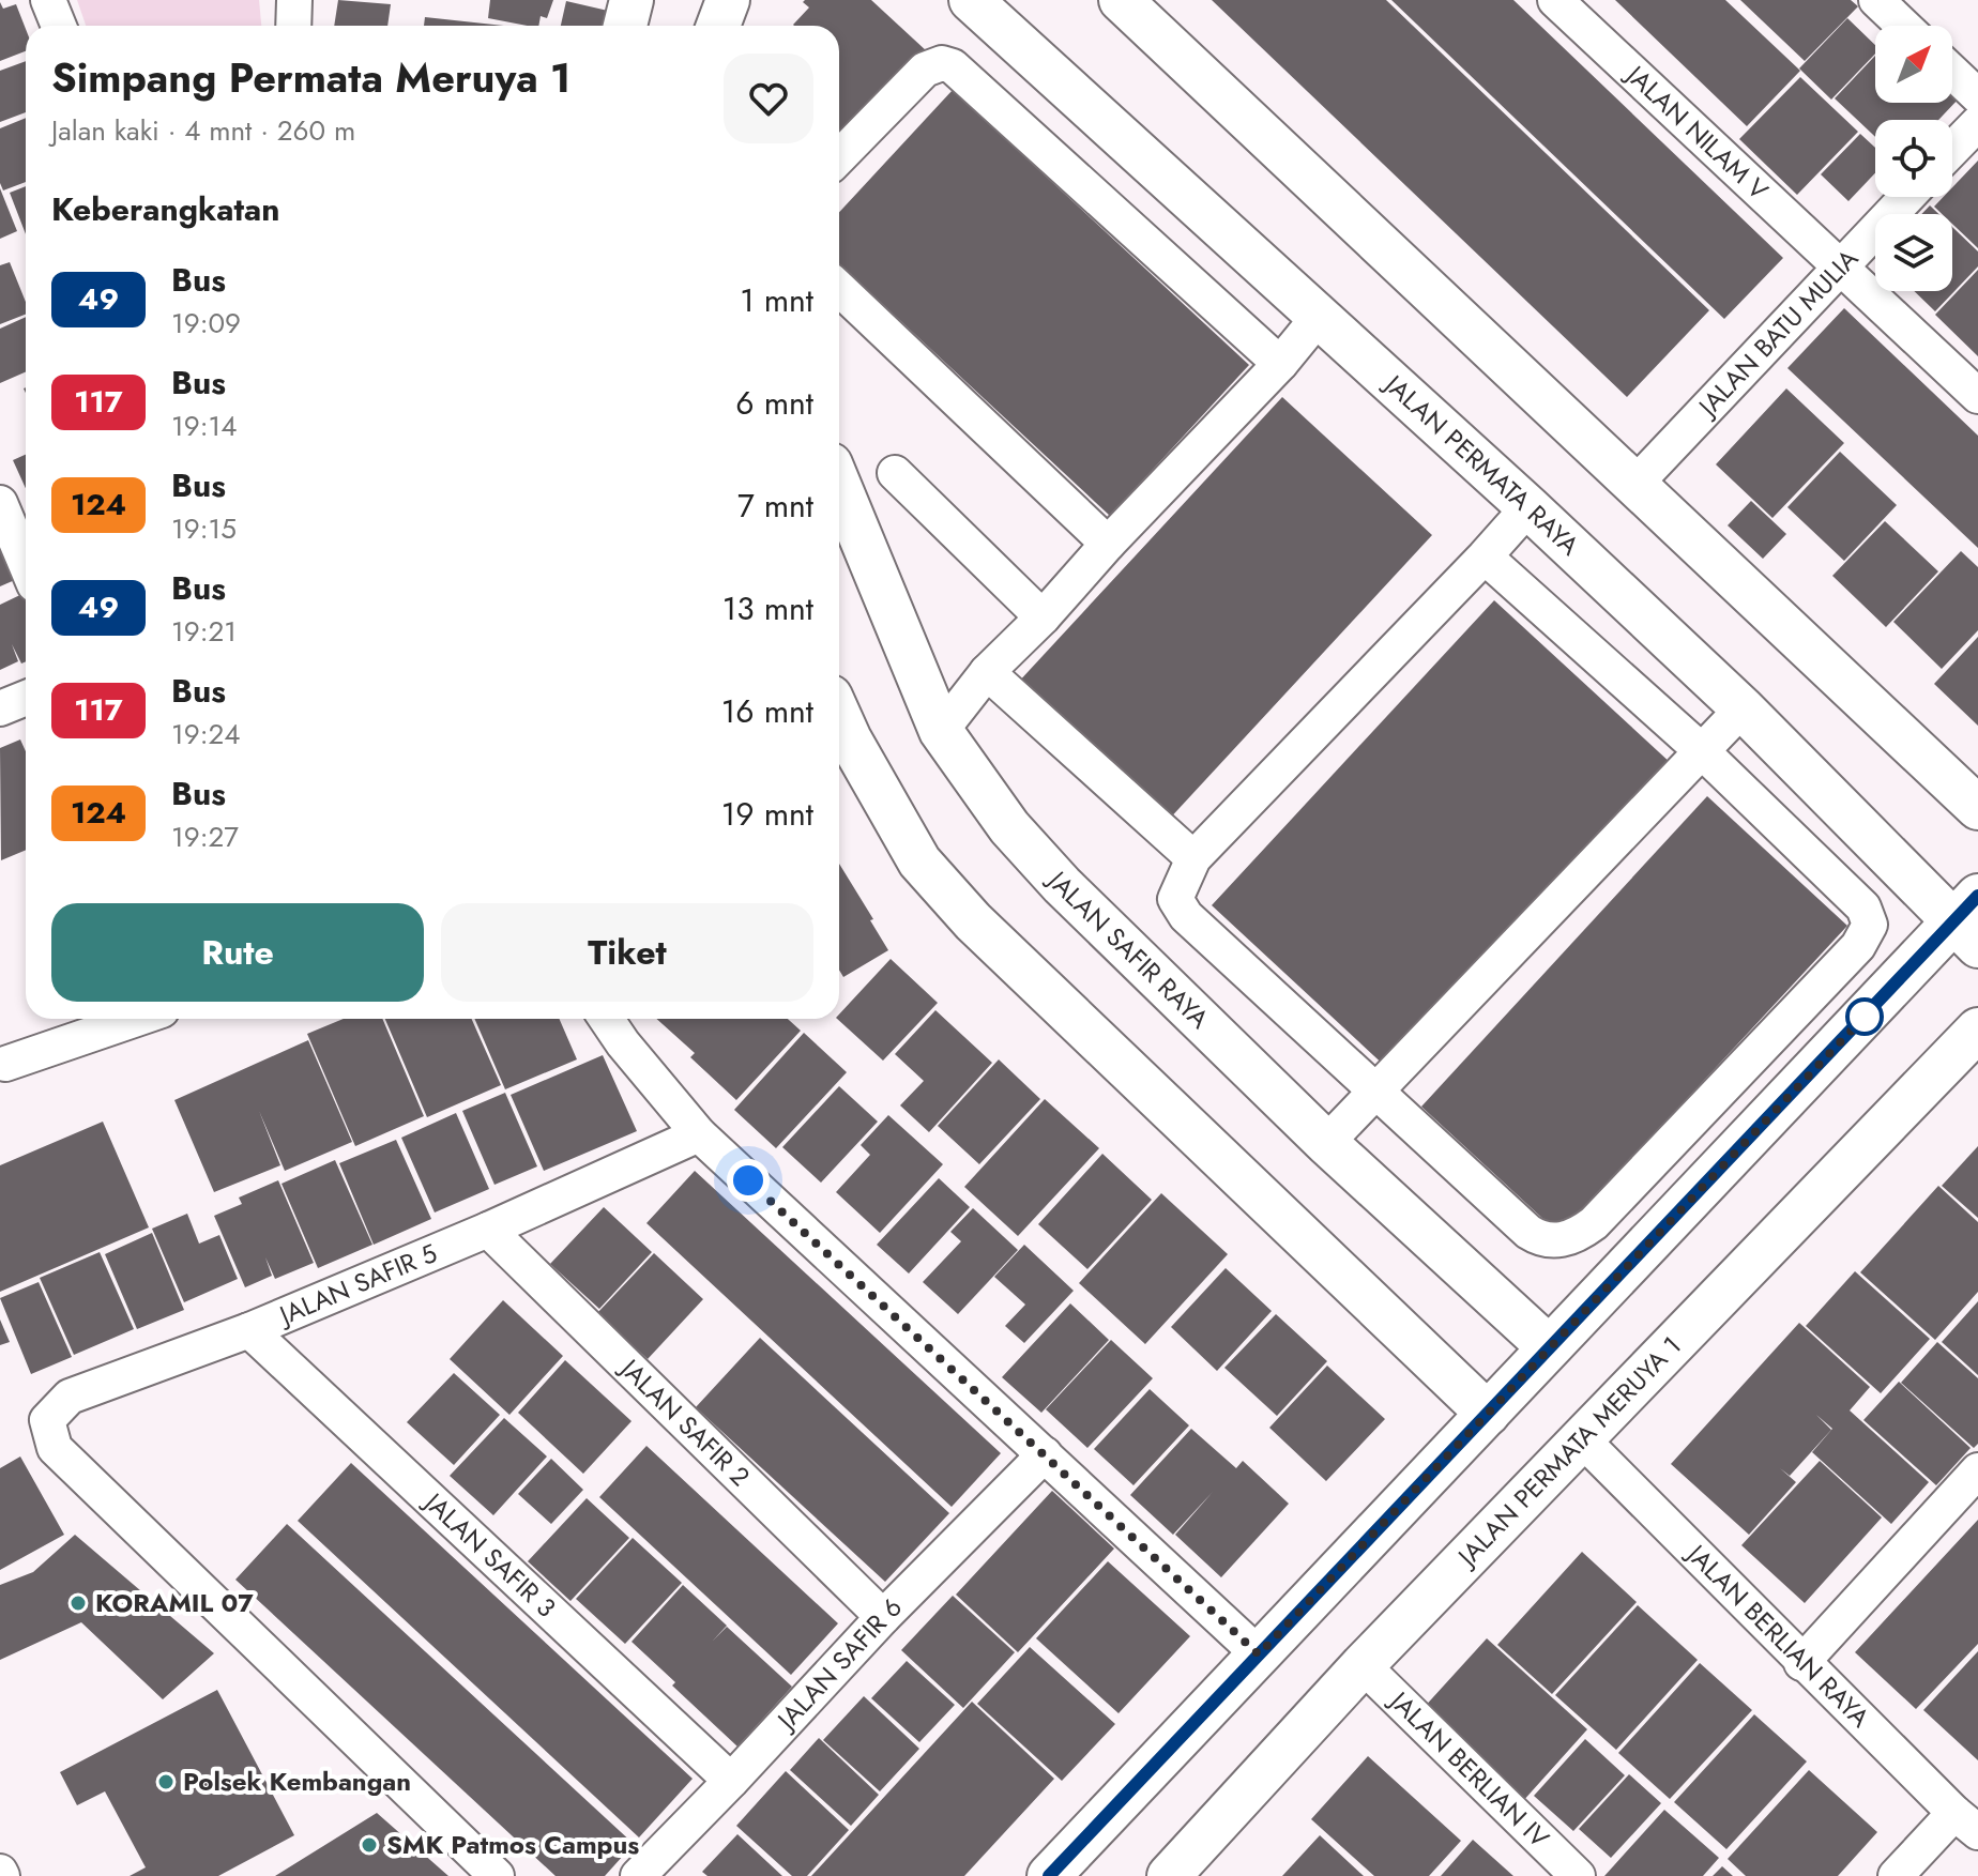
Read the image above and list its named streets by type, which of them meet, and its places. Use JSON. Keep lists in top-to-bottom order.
{
  "streets": {
    "street": [
      "JALAN NILAM V",
      "JALAN BATU MULIA",
      "JALAN PERMATA RAYA",
      "JALAN SAFIR RAYA",
      "JALAN SAFIR 5",
      "JALAN SAFIR 2",
      "JALAN PERMATA MERUYA 1",
      "JALAN SAFIR 3",
      "JALAN BERLIAN RAYA",
      "JALAN SAFIR 6",
      "JALAN BERLIAN IV"
    ]
  },
  "crossings": [
    ["JALAN NILAM V", "JALAN BATU MULIA"],
    ["JALAN SAFIR 5", "JALAN SAFIR 2"],
    ["JALAN SAFIR 5", "JALAN SAFIR 3"],
    ["JALAN SAFIR 2", "JALAN SAFIR 6"],
    ["JALAN PERMATA MERUYA 1", "JALAN BERLIAN RAYA"],
    ["JALAN PERMATA MERUYA 1", "JALAN BERLIAN IV"],
    ["JALAN SAFIR 3", "JALAN SAFIR 6"]
  ],
  "places": ["KORAMIL 07", "Polsek Kembangan", "SMK Patmos Campus"],
  "lines": ["bus line 49"],
  "north": "top right",
  "page": {
    "heading": [
      ["Simpang Permata Meruya 1", "Jalan kaki · 4 mnt · 260 m"],
      "Keberangkatan"
    ],
    "list": [
      {
        "mark": "49",
        "name": "Bus",
        "note": "19:09",
        "value": "1 mnt"
      },
      {
        "mark": "117",
        "name": "Bus",
        "note": "19:14",
        "value": "6 mnt"
      },
      {
        "mark": "124",
        "name": "Bus",
        "note": "19:15",
        "value": "7 mnt"
      },
      {
        "mark": "49",
        "name": "Bus",
        "note": "19:21",
        "value": "13 mnt"
      },
      {
        "mark": "117",
        "name": "Bus",
        "note": "19:24",
        "value": "16 mnt"
      },
      {
        "mark": "124",
        "name": "Bus",
        "note": "19:27",
        "value": "19 mnt"
      }
    ],
    "buttons": ["Rute", "Tiket"]
  }
}
